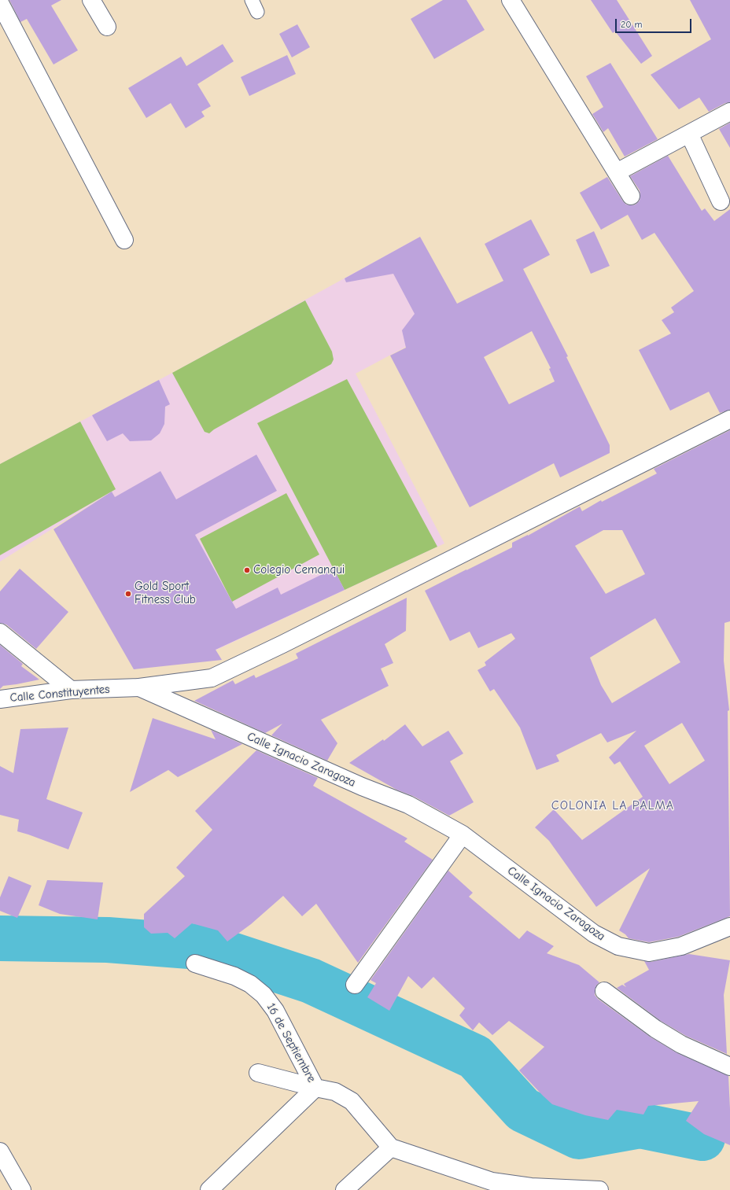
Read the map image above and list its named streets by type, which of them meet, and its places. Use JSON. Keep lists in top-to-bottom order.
{
  "streets": {
    "street": ["Calle Constituyentes", "Calle Ignacio Zaragoza", "16 de Septiembre"]
  },
  "crossings": [
    ["Calle Constituyentes", "Calle Ignacio Zaragoza"]
  ],
  "districts": ["COLONIA LA PALMA"],
  "places": ["Colegio Cemanqui", "Gold Sport Fitness Club"],
  "scale_bar": "20 m"
}
